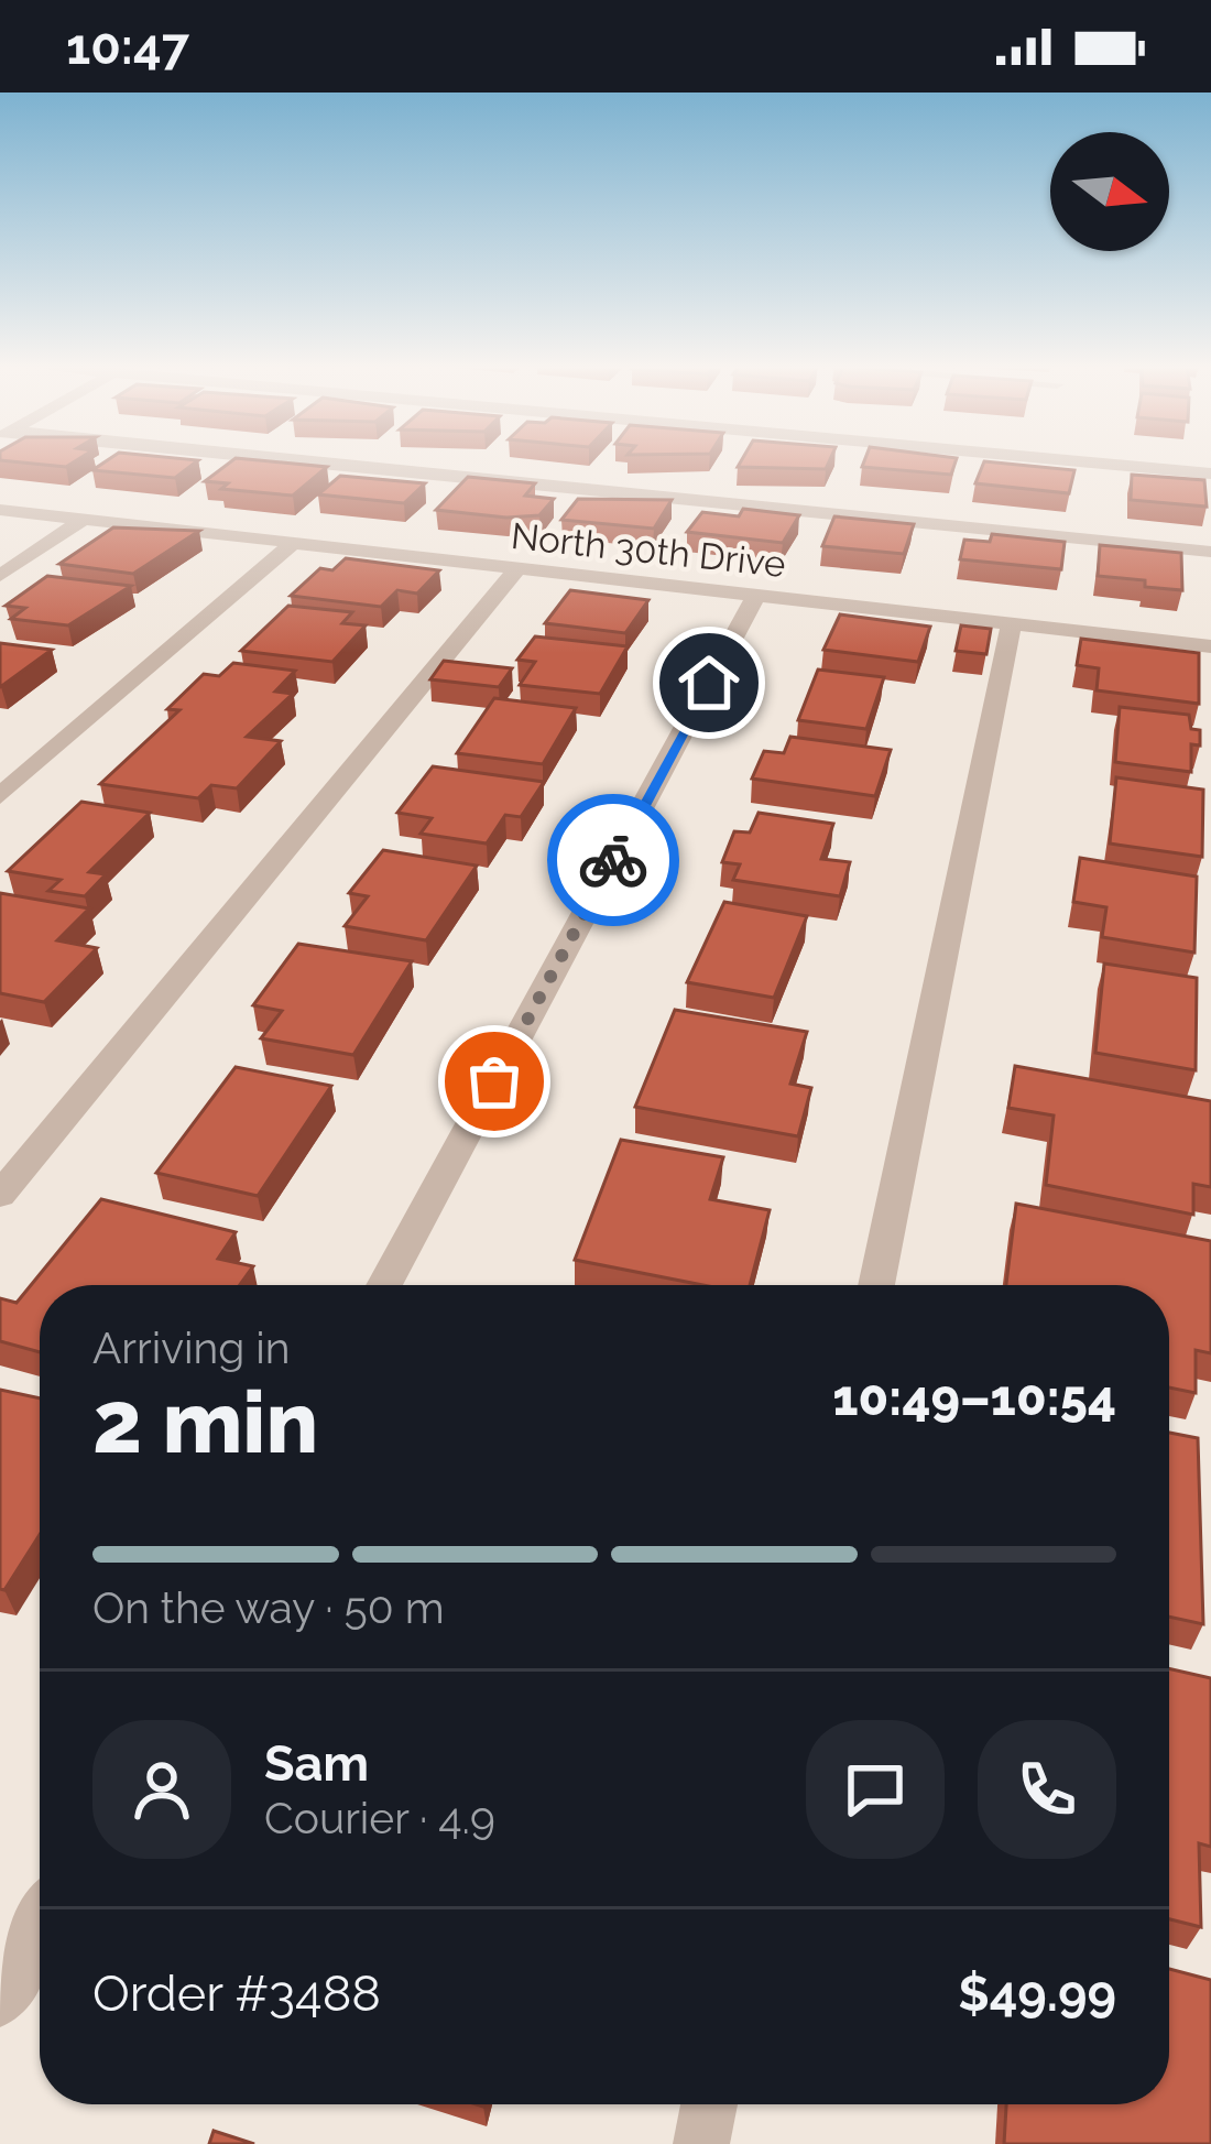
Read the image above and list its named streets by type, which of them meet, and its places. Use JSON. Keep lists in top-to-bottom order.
{
  "streets": {
    "street": ["North 30th Drive"]
  },
  "north": "right",
  "page": {
    "status": "10:47",
    "heading": ["2 min", "Arriving in", "10:49–10:54"],
    "panel": [
      "Sam",
      "Courier · 4.9",
      "Order #3488",
      "$49.99"
    ],
    "bar": "On the way · 50 m"
  }
}
